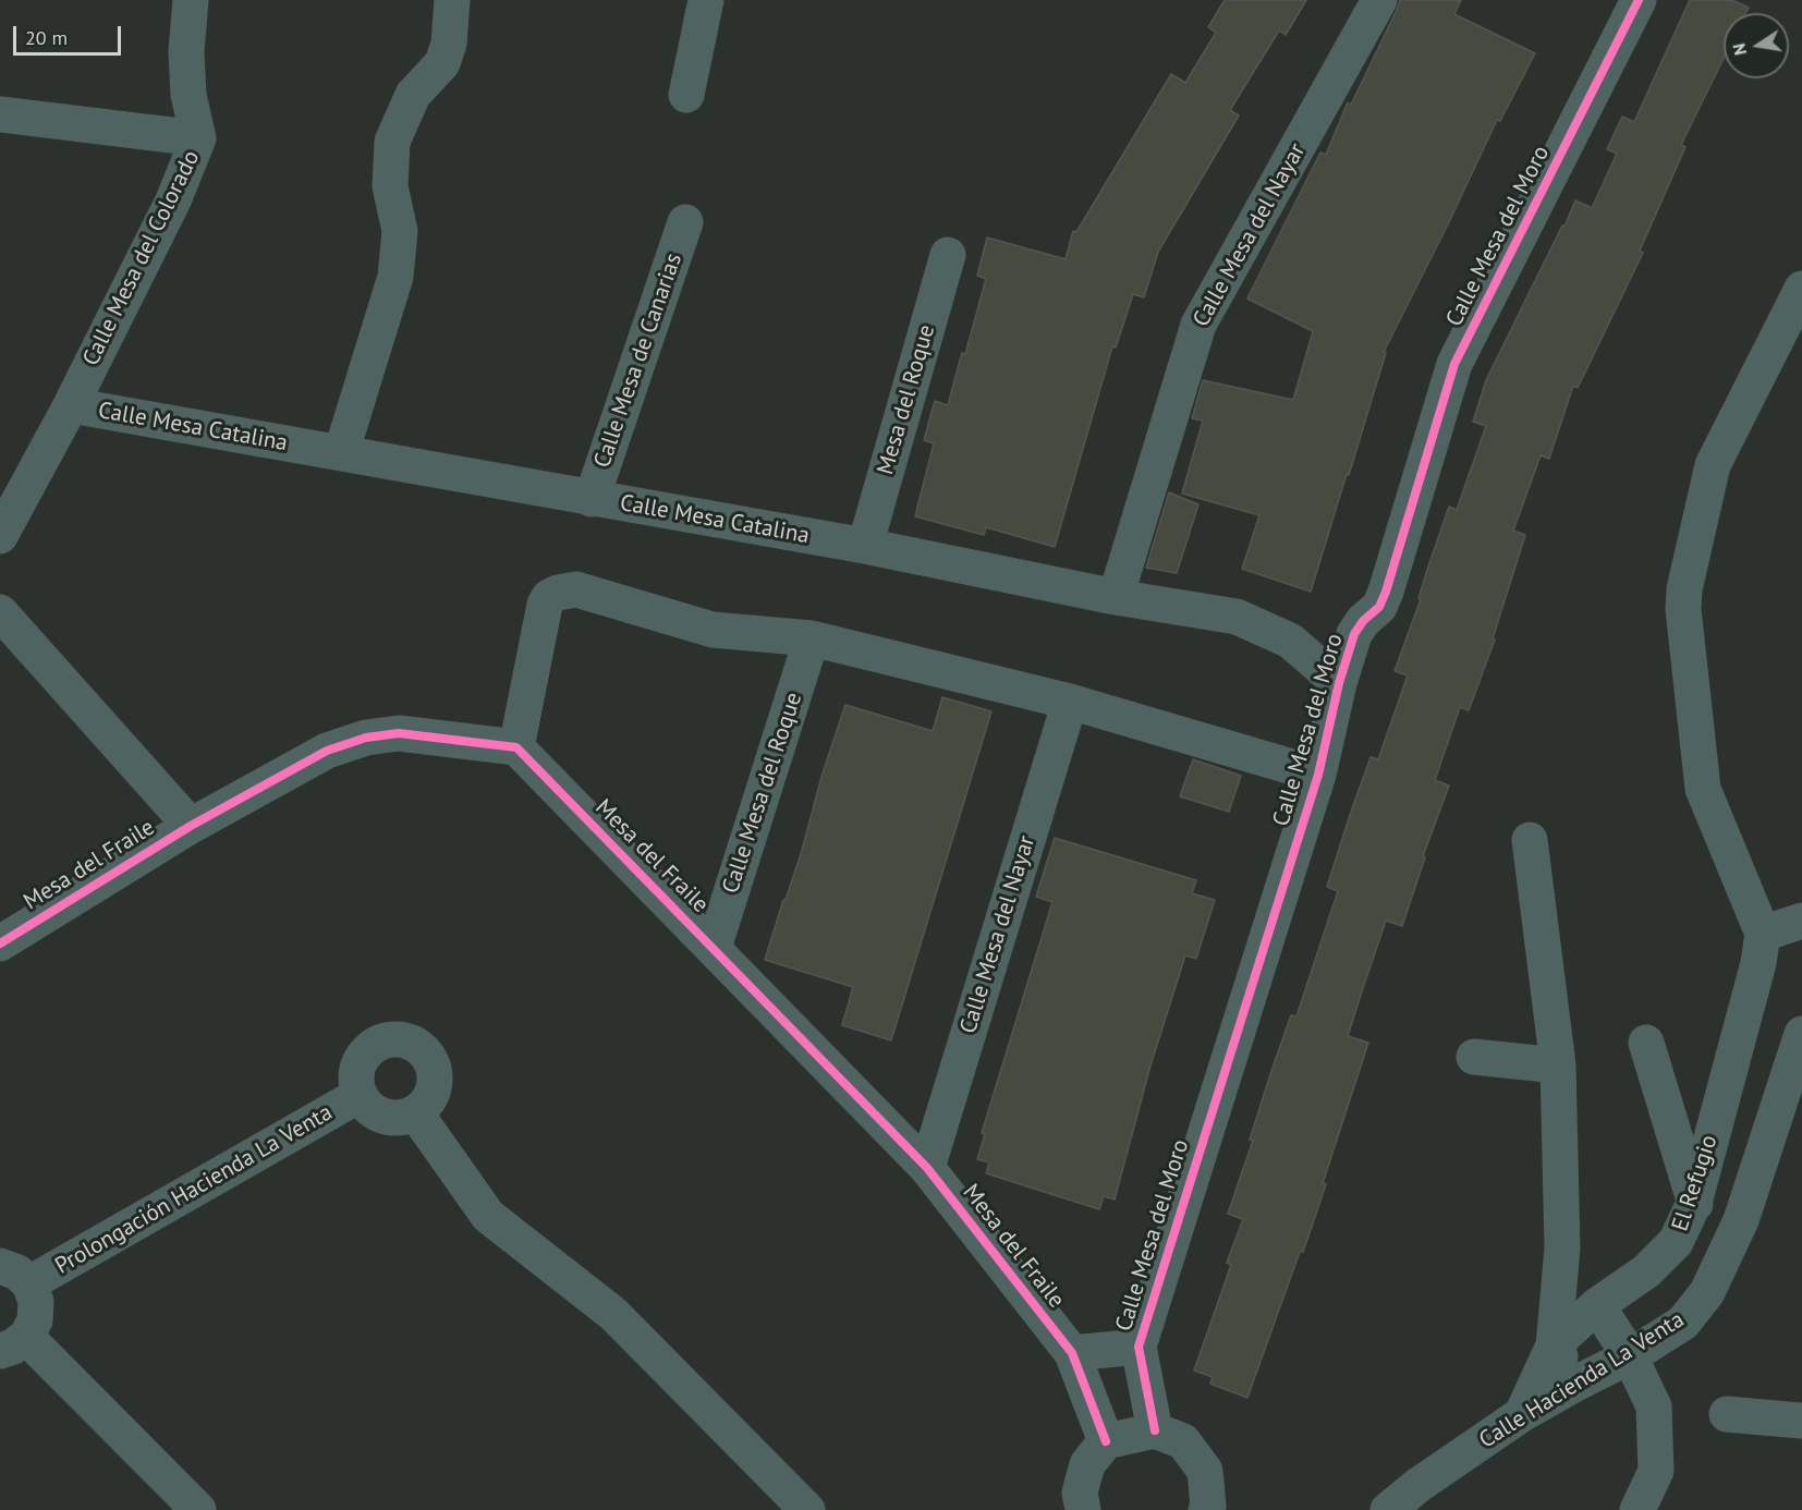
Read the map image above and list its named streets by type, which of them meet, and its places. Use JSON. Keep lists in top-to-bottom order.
{
  "streets": {
    "street": [
      "Calle Mesa del Nayar",
      "Calle Mesa del Moro",
      "Calle Mesa del Colorado",
      "Calle Mesa de Canarias",
      "Mesa del Roque",
      "Calle Mesa Catalina",
      "Calle Mesa del Roque",
      "Mesa del Fraile",
      "El Refugio",
      "Prolongación Hacienda La Venta",
      "Calle Hacienda La Venta"
    ]
  },
  "crossings": [
    ["Calle Mesa del Nayar", "Calle Mesa Catalina"],
    ["Calle Mesa del Nayar", "Mesa del Fraile"],
    ["Calle Mesa del Moro", "Calle Mesa Catalina"],
    ["Calle Mesa del Colorado", "Calle Mesa Catalina"],
    ["Calle Mesa de Canarias", "Calle Mesa Catalina"],
    ["Mesa del Roque", "Calle Mesa Catalina"],
    ["Calle Mesa del Roque", "Mesa del Fraile"],
    ["El Refugio", "Calle Hacienda La Venta"]
  ],
  "scale_bar": "20 m",
  "north": "left"
}
